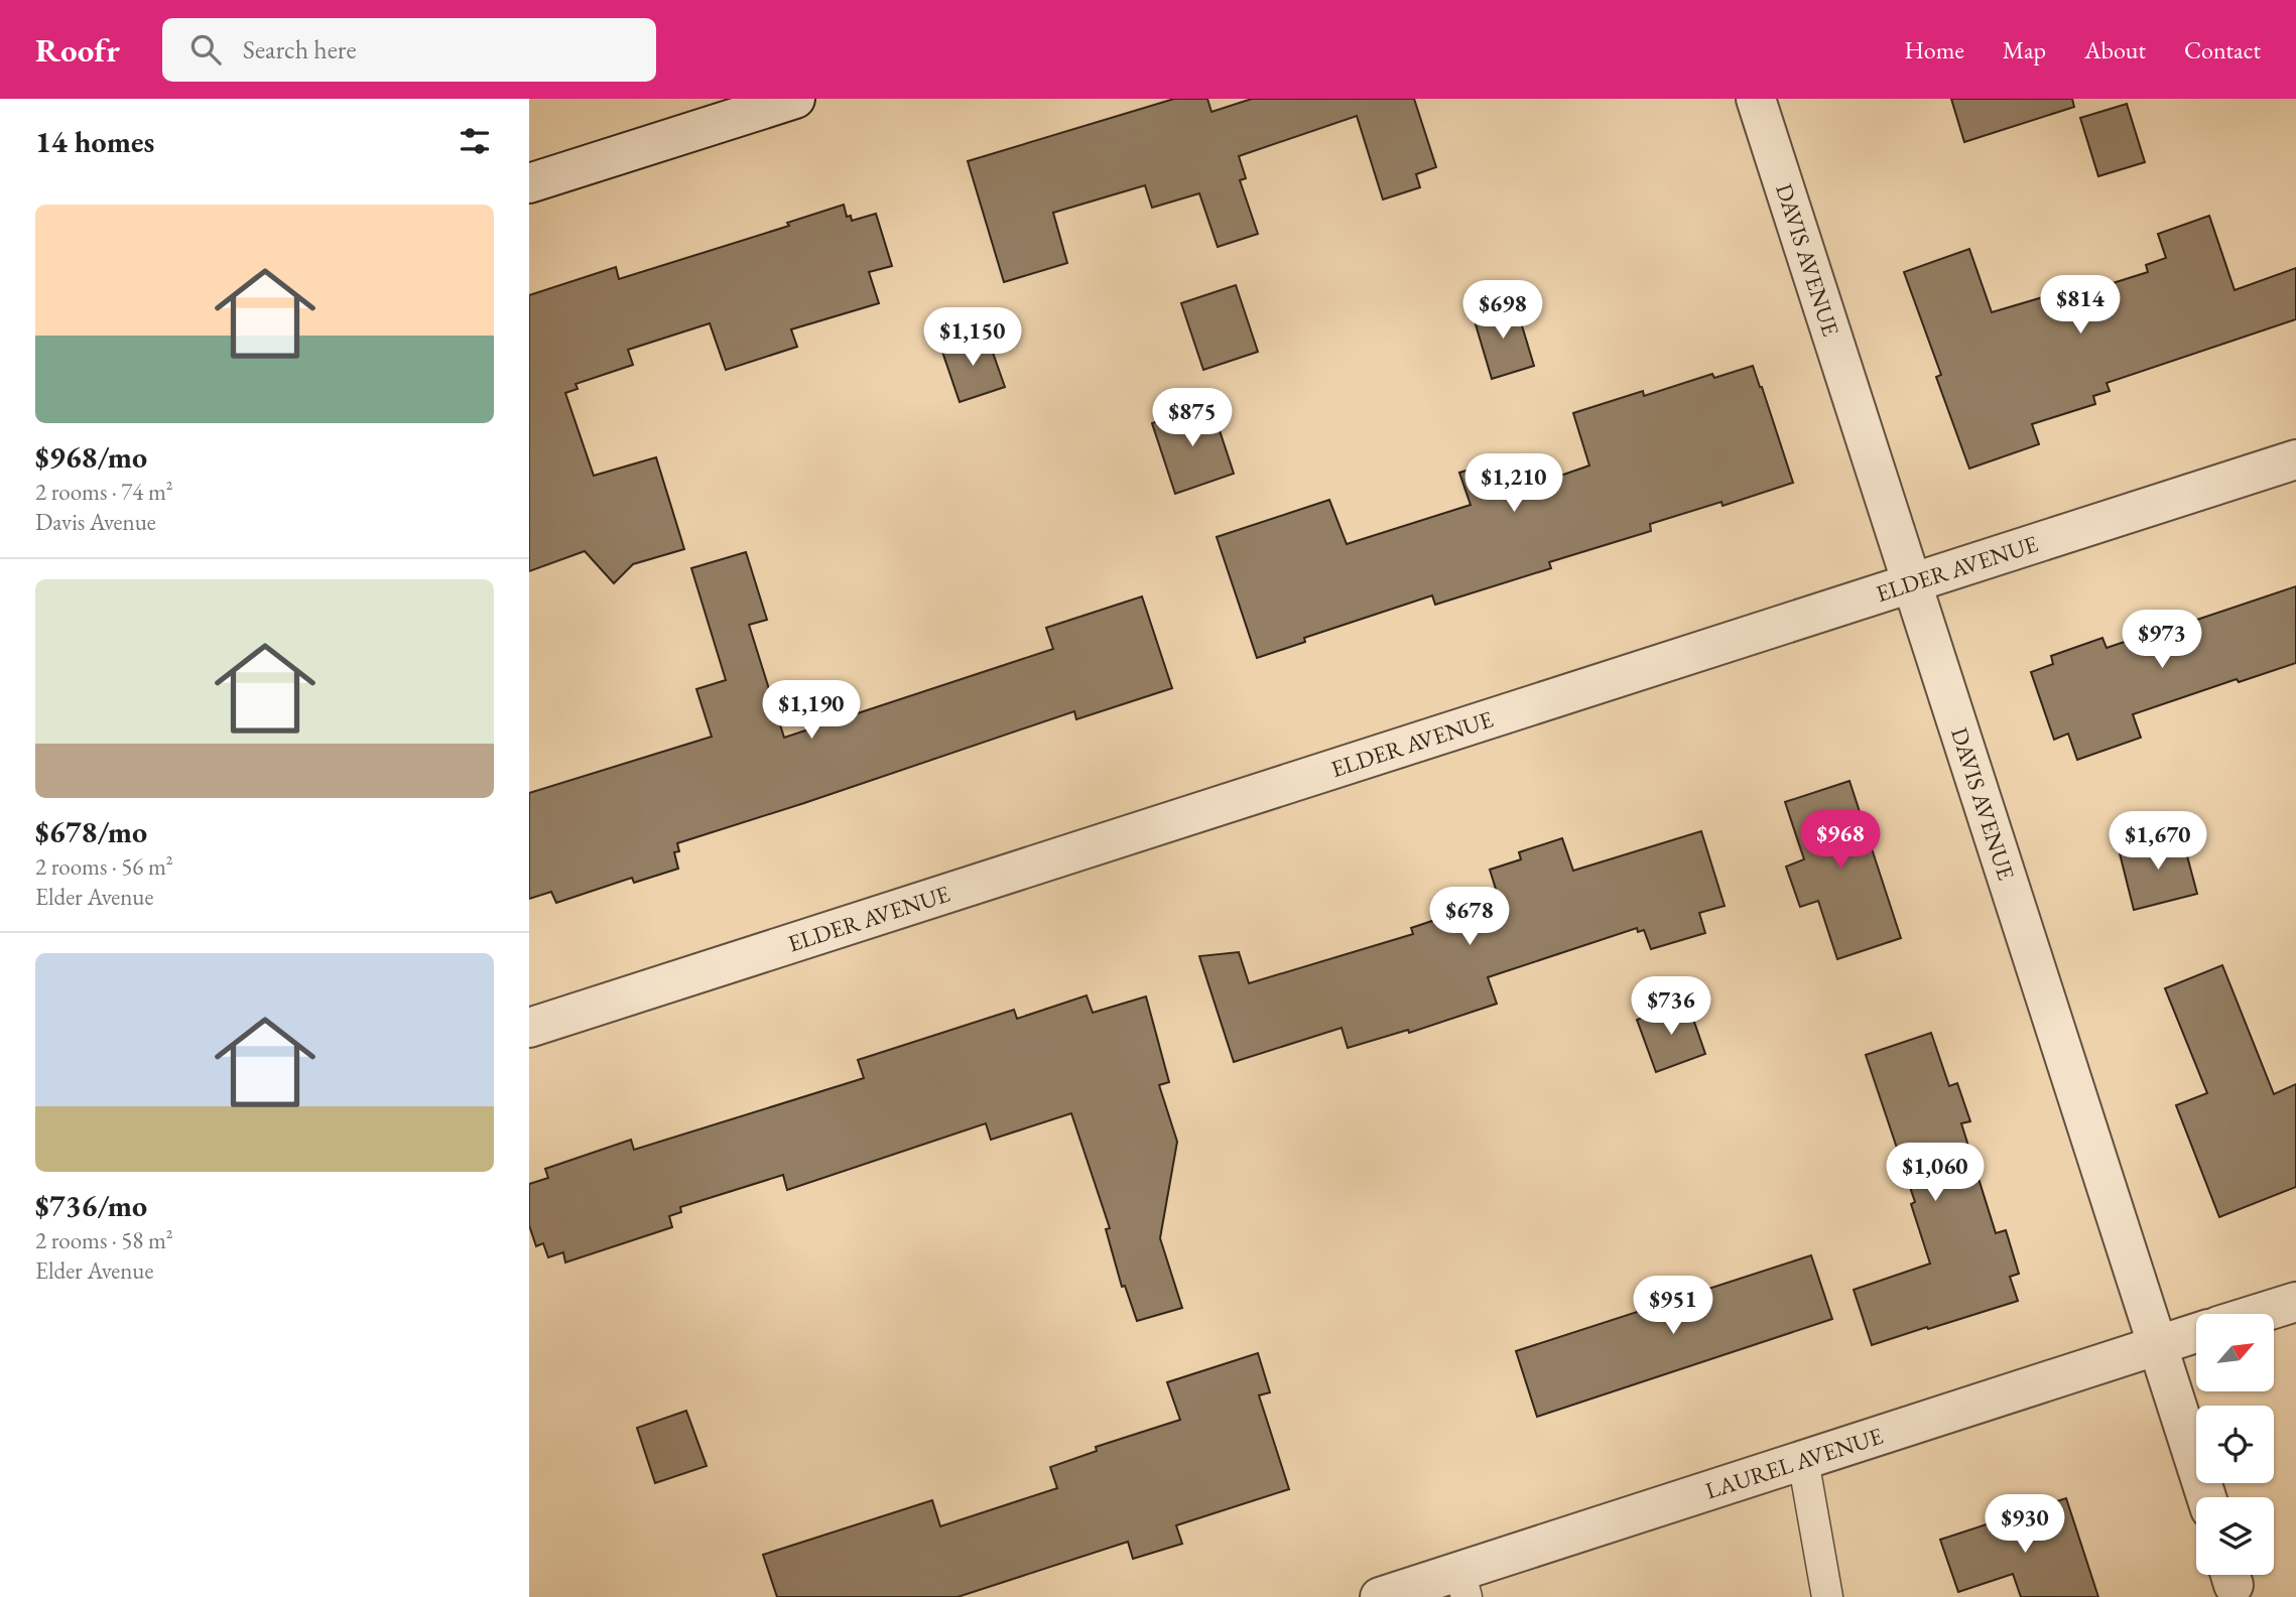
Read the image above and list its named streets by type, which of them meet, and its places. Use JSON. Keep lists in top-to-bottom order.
{
  "streets": {
    "street": ["DAVIS AVENUE", "ELDER AVENUE", "LAUREL AVENUE"]
  },
  "crossings": [
    ["DAVIS AVENUE", "ELDER AVENUE"],
    ["DAVIS AVENUE", "LAUREL AVENUE"]
  ],
  "north": "top right",
  "page": {
    "header": "Roofr",
    "search": "Search here",
    "nav": [
      "Home",
      "Map",
      "About",
      "Contact"
    ],
    "heading": "14 homes",
    "list": [
      {
        "name": "$968/mo",
        "note": "2 rooms · 74 m² · Davis Avenue"
      },
      {
        "name": "$678/mo",
        "note": "2 rooms · 56 m² · Elder Avenue"
      },
      {
        "name": "$736/mo",
        "note": "2 rooms · 58 m² · Elder Avenue"
      }
    ],
    "price": [
      "$814",
      "$698",
      "$1,150",
      "$875",
      "$1,210",
      "$973",
      "$1,190",
      "$968",
      "$1,670",
      "$678",
      "$736",
      "$1,060",
      "$951",
      "$930"
    ]
  }
}
